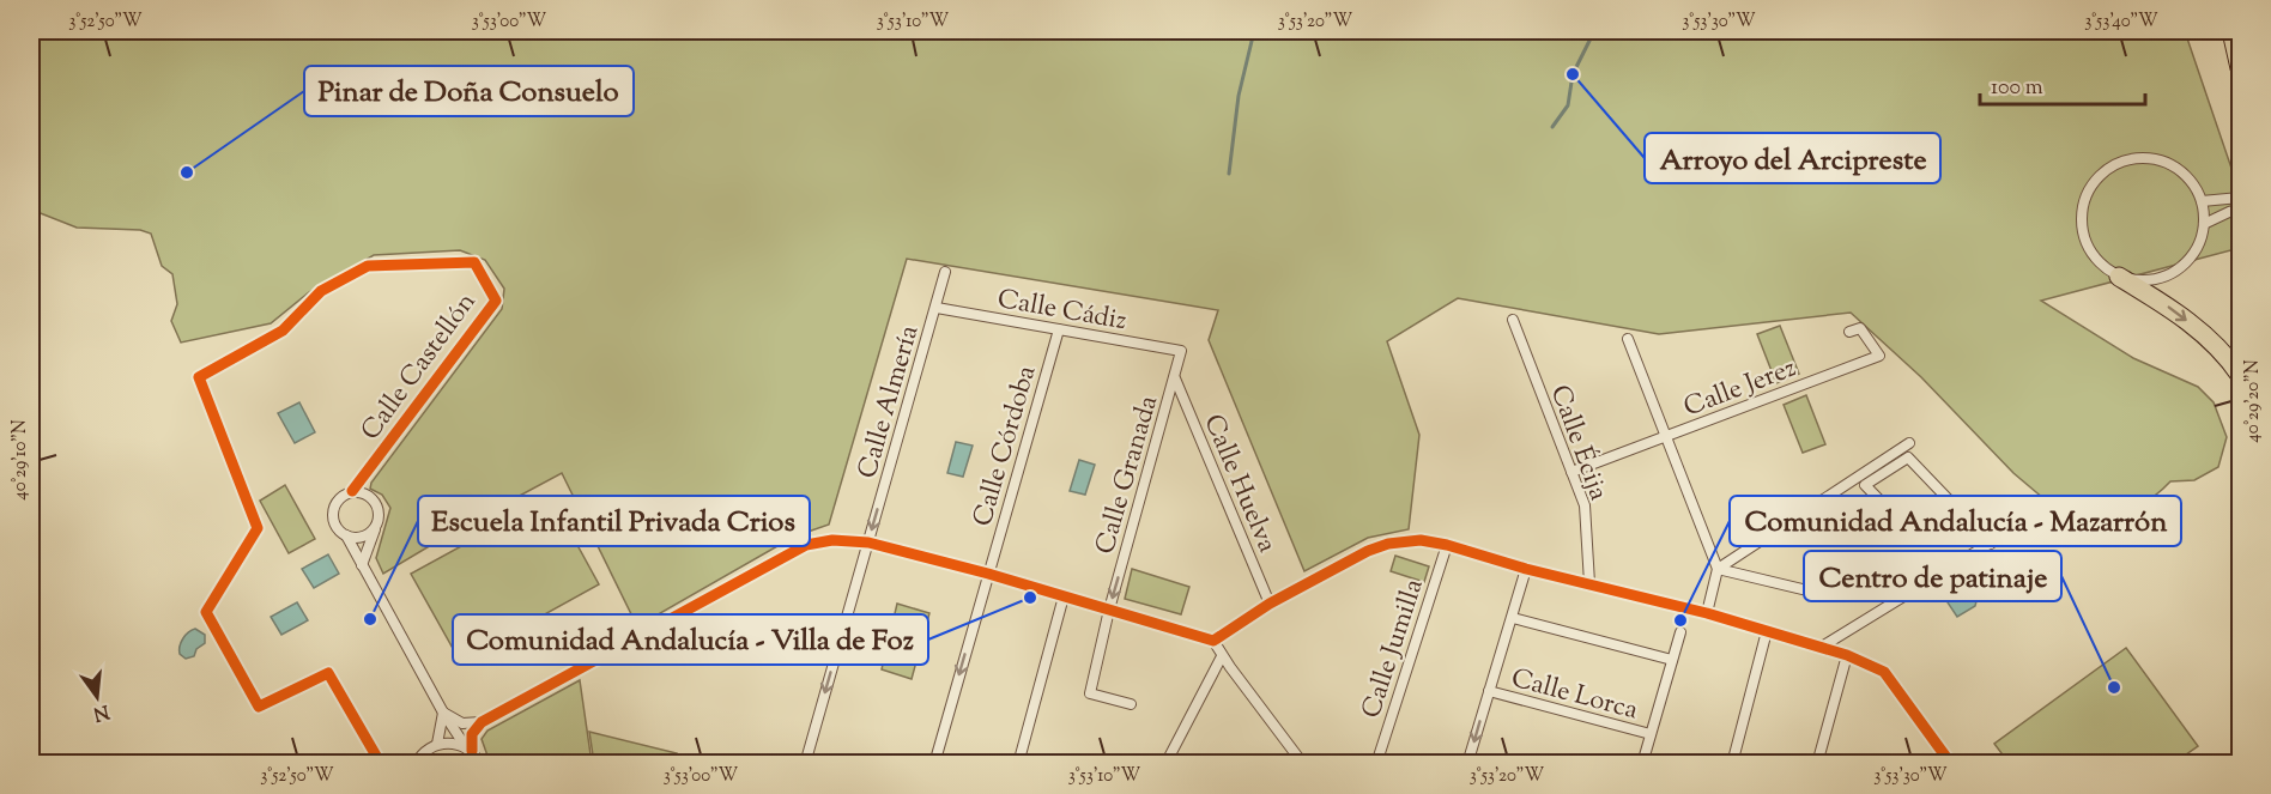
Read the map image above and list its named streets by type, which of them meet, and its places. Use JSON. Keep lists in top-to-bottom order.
{
  "streets": {
    "street": [
      "Calle Cádiz",
      "Calle Castellón",
      "Calle Jerez",
      "Calle Almería",
      "Calle Écija",
      "Calle Córdoba",
      "Calle Granada",
      "Calle Huelva",
      "Calle Jumilla",
      "Calle Lorca"
    ]
  },
  "crossings": [
    ["Calle Cádiz", "Calle Almería"],
    ["Calle Cádiz", "Calle Córdoba"],
    ["Calle Cádiz", "Calle Granada"],
    ["Calle Jerez", "Calle Écija"],
    ["Calle Granada", "Calle Huelva"]
  ],
  "one_way": ["Calle Almería", "Calle Granada"],
  "places": [
    "Arroyo del Arcipreste",
    "Pinar de Doña Consuelo",
    "Comunidad Andalucía - Villa de Foz",
    "Escuela Infantil Privada Crios",
    "Comunidad Andalucía - Mazarrón",
    "Centro de patinaje"
  ],
  "scale_bar": "100 m",
  "north": "bottom",
  "coordinates": [
    "3°52'50\"W",
    "3°53'00\"W",
    "3°53'10\"W",
    "3°53'20\"W",
    "3°53'30\"W",
    "3°53'40\"W",
    "40°29'20\"N",
    "40°29'10\"N"
  ]
}
